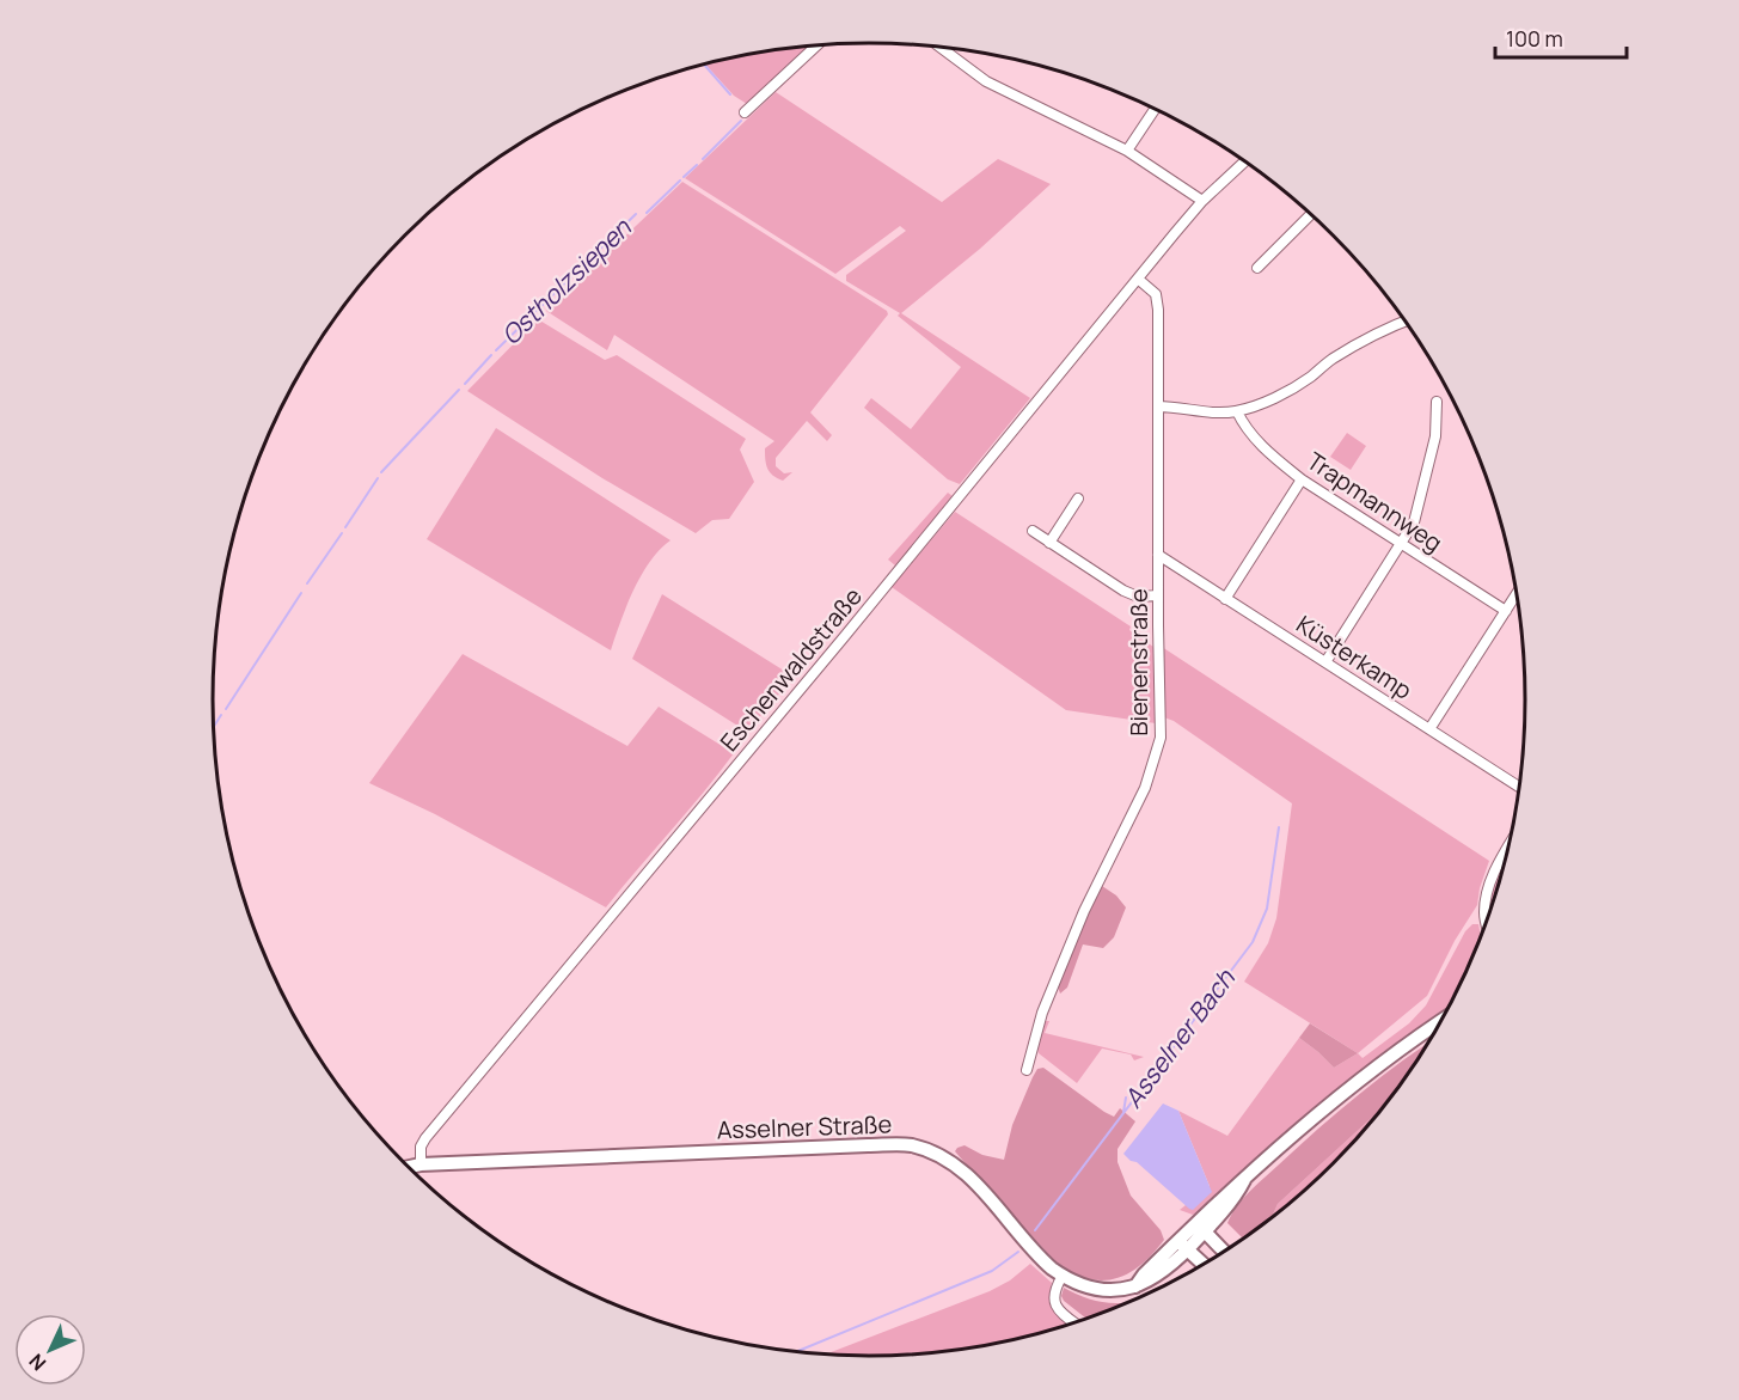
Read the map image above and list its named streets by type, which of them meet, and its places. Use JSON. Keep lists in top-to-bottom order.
{
  "streets": {
    "main road": ["Asselner Straße"],
    "street": [
      "Trapmannweg",
      "Küsterkamp",
      "Bienenstraße",
      "Eschenwaldstraße"
    ]
  },
  "crossings": [
    ["Küsterkamp", "Bienenstraße"],
    ["Bienenstraße", "Eschenwaldstraße"],
    ["Eschenwaldstraße", "Asselner Straße"]
  ],
  "water": ["Ostholzsiepen", "Asselner Bach"],
  "scale_bar": "100 m",
  "north": "bottom left"
}
